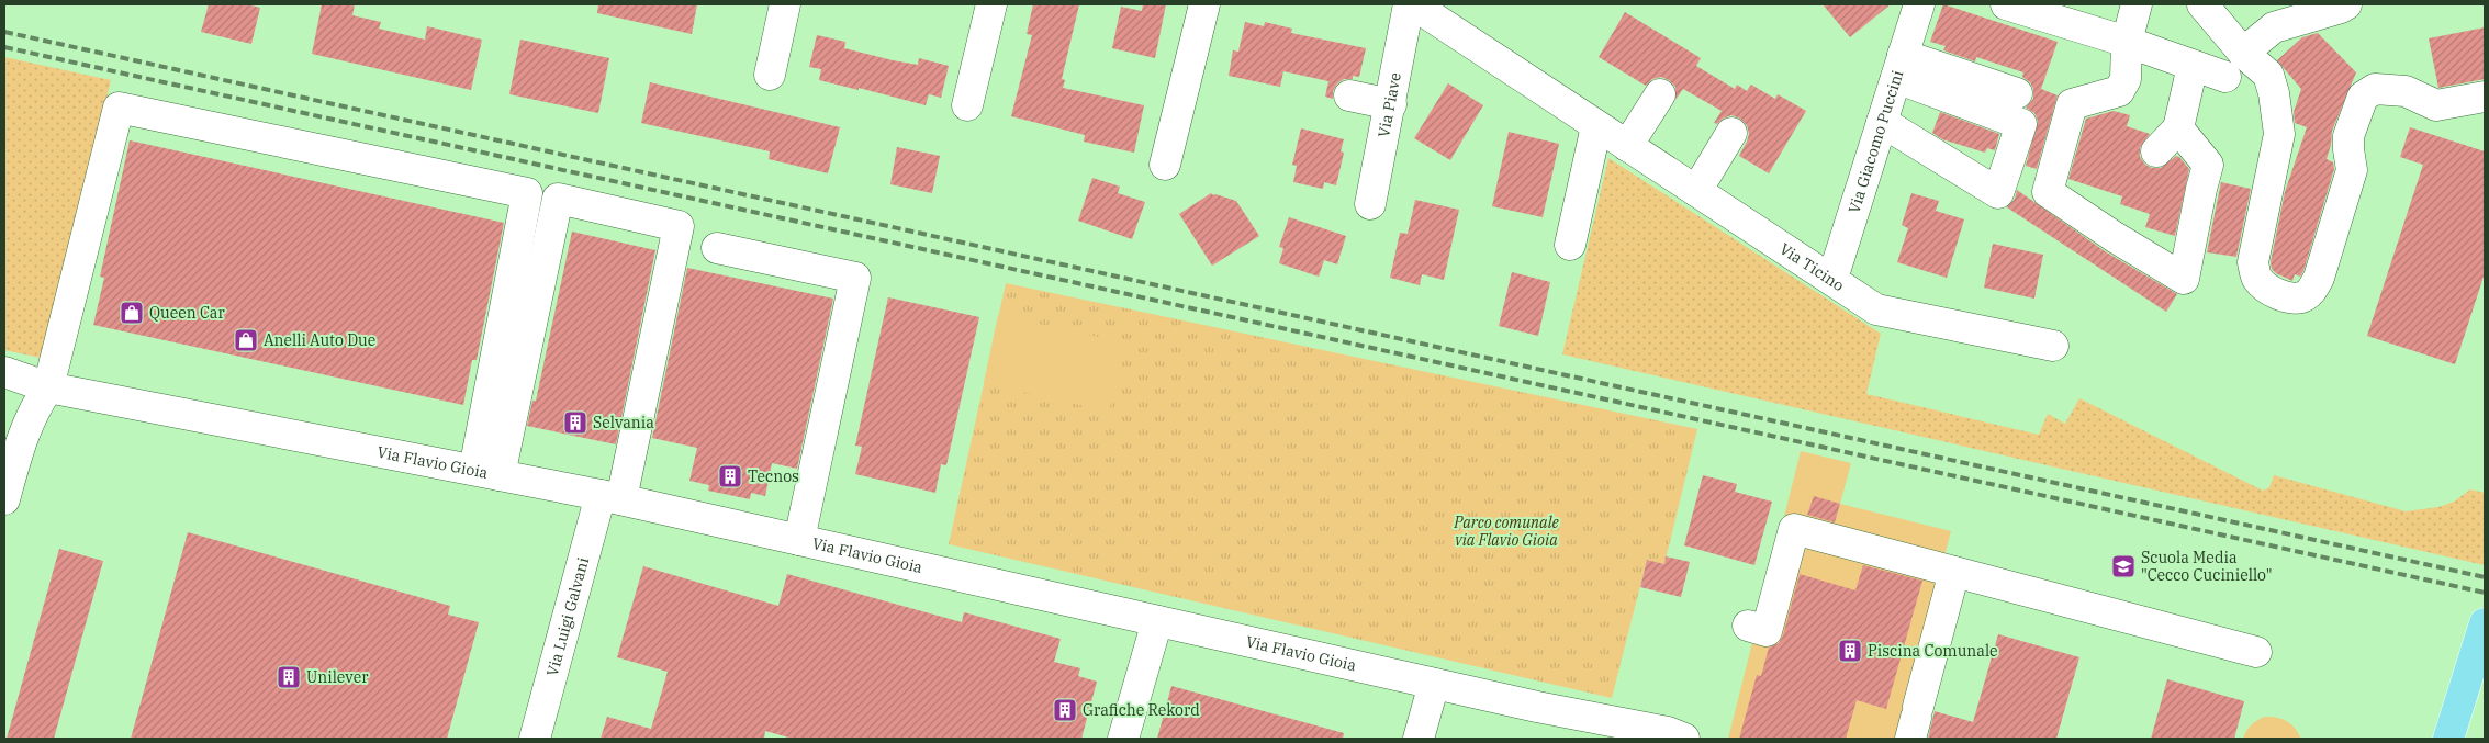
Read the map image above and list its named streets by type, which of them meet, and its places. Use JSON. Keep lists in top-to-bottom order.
{
  "streets": {
    "street": [
      "Via Piave",
      "Via Giacomo Puccini",
      "Via Ticino",
      "Via Flavio Gioia",
      "Via Luigi Galvani"
    ]
  },
  "crossings": [
    ["Via Piave", "Via Ticino"],
    ["Via Giacomo Puccini", "Via Ticino"],
    ["Via Flavio Gioia", "Via Luigi Galvani"]
  ],
  "parks": ["Parco comunale via Flavio Gioia"],
  "places": {
    "shop": ["Queen Car", "Anelli Auto Due"],
    "building": [
      "Selvania",
      "Tecnos",
      "Piscina Comunale",
      "Unilever",
      "Grafiche Rekord"
    ],
    "school or university": ["Scuola Media \"Cecco Cuciniello\""]
  }
}
